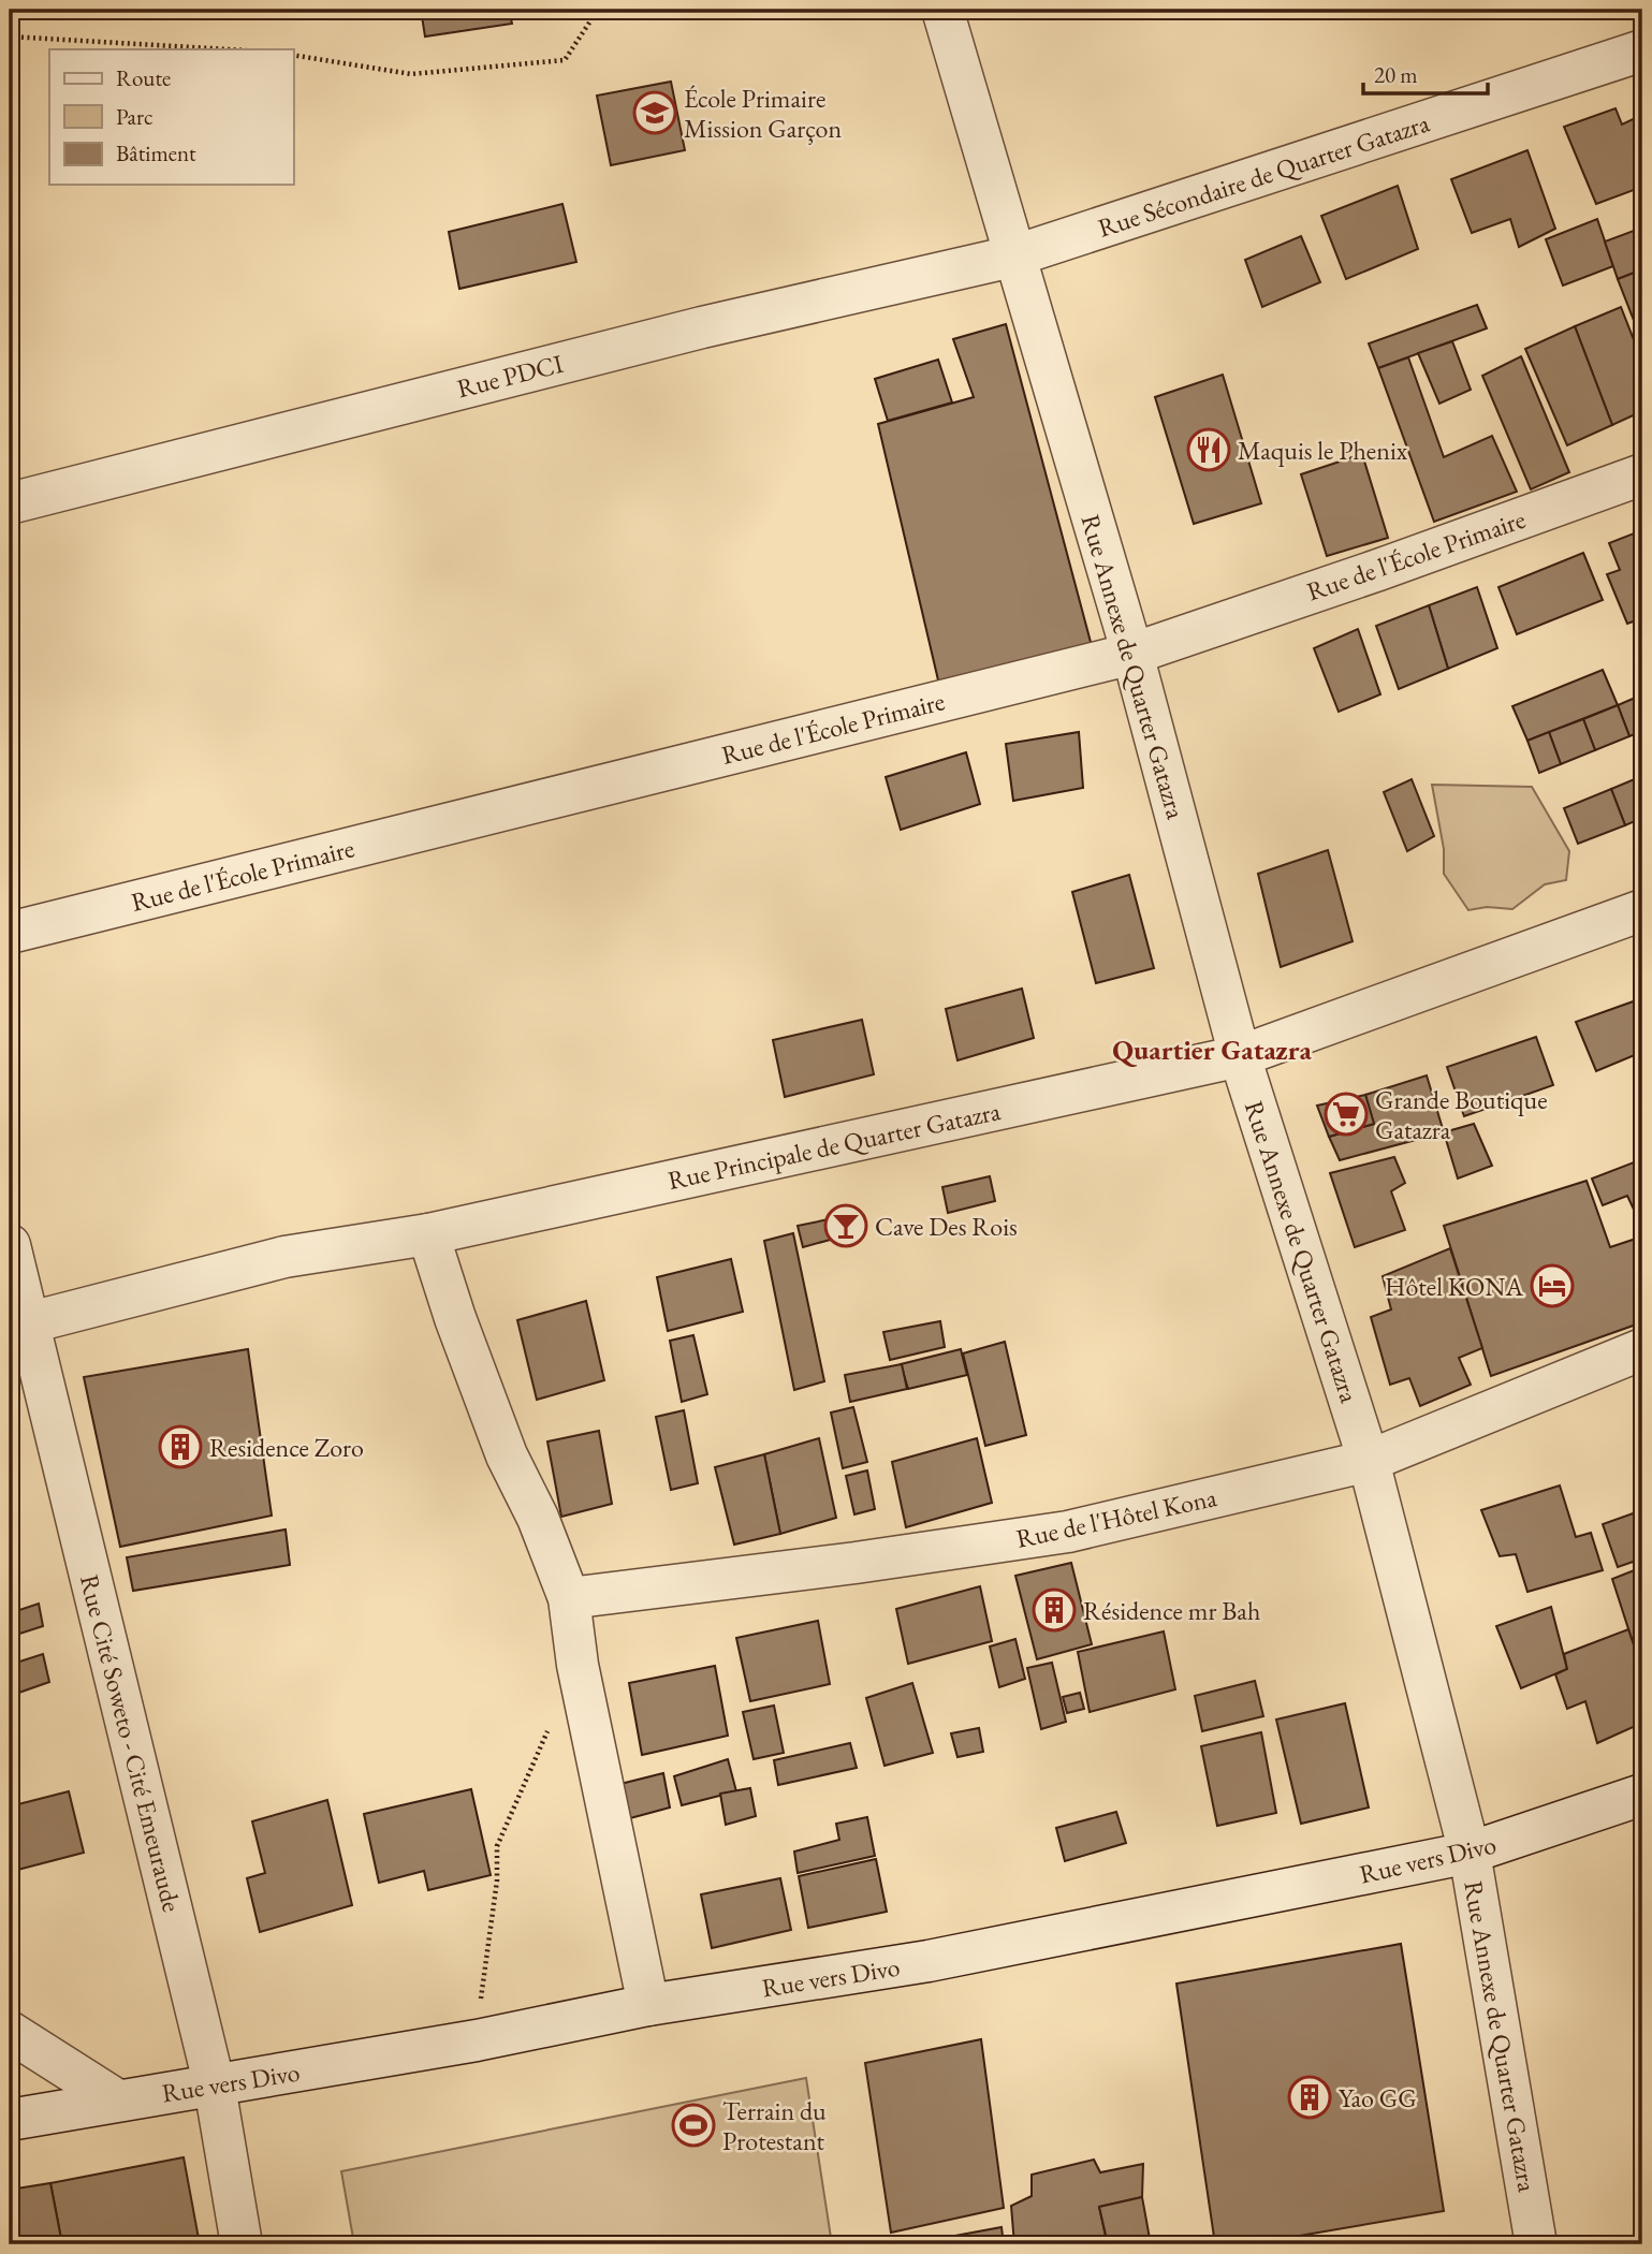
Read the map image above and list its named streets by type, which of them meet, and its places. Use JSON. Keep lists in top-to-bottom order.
{
  "streets": {
    "street": [
      "Rue Sécondaire de Quarter Gatazra",
      "Rue PDCI",
      "Rue de l'École Primaire",
      "Rue Annexe de Quarter Gatazra",
      "Rue Principale de Quarter Gatazra",
      "Rue de l'Hôtel Kona",
      "Rue Cité Soweto - Cité Emeuraude",
      "Rue vers Divo"
    ]
  },
  "crossings": [
    ["Rue Sécondaire de Quarter Gatazra", "Rue PDCI"],
    ["Rue Sécondaire de Quarter Gatazra", "Rue Annexe de Quarter Gatazra"],
    ["Rue PDCI", "Rue Annexe de Quarter Gatazra"],
    ["Rue de l'École Primaire", "Rue Annexe de Quarter Gatazra"],
    ["Rue Annexe de Quarter Gatazra", "Rue Principale de Quarter Gatazra"],
    ["Rue Annexe de Quarter Gatazra", "Rue de l'Hôtel Kona"],
    ["Rue Annexe de Quarter Gatazra", "Rue vers Divo"],
    ["Rue Principale de Quarter Gatazra", "Rue Cité Soweto - Cité Emeuraude"],
    ["Rue Cité Soweto - Cité Emeuraude", "Rue vers Divo"]
  ],
  "districts": ["Quartier Gatazra"],
  "places": {
    "school or university": ["École Primaire Mission Garçon"],
    "restaurant": ["Maquis le Phenix"],
    "supermarket": ["Grande Boutique Gatazra"],
    "bar": ["Cave Des Rois"],
    "hotel": ["Hôtel KONA"],
    "building": ["Residence Zoro", "Résidence mr Bah", "Yao GG"],
    "sports": ["Terrain du Protestant"]
  },
  "legend": ["Route", "Parc", "Bâtiment"],
  "scale_bar": "20 m"
}
